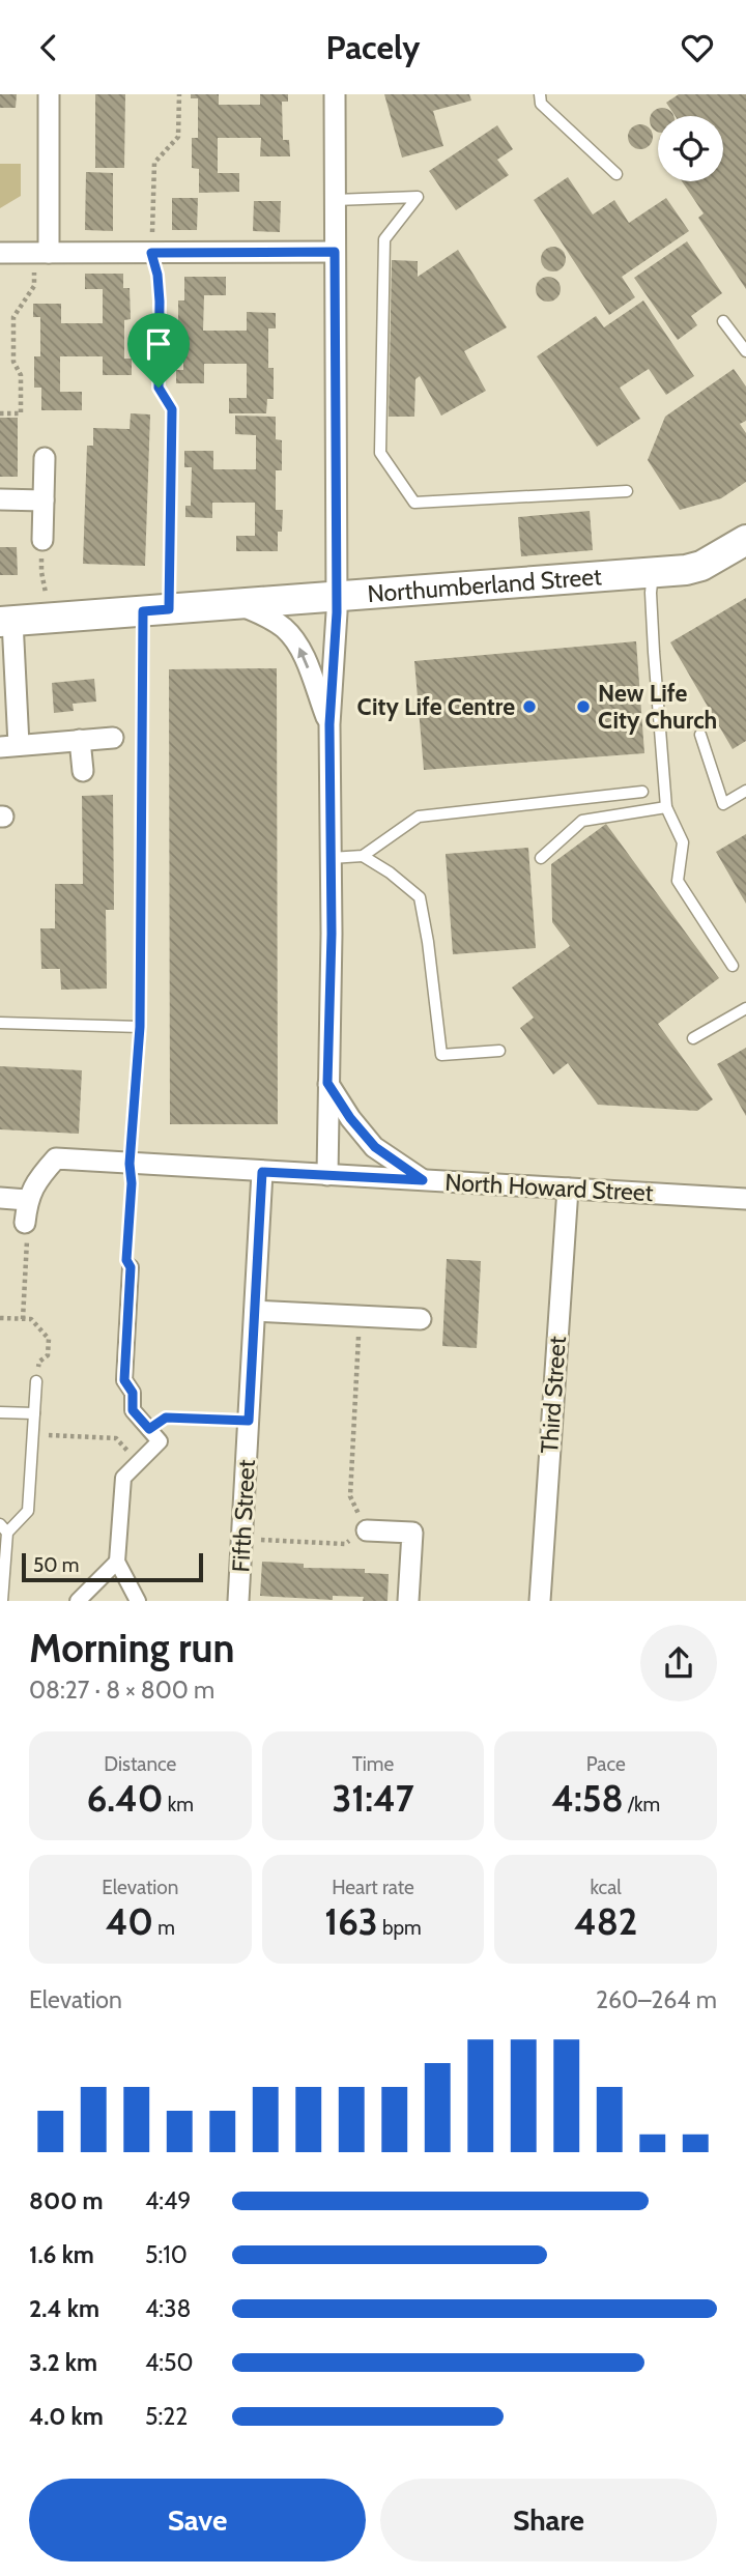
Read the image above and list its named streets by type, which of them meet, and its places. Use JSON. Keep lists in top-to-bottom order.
{
  "streets": {
    "main road": ["Northumberland Street"],
    "street": ["North Howard Street", "Third Street", "Fifth Street"]
  },
  "crossings": [
    ["North Howard Street", "Third Street"],
    ["North Howard Street", "Fifth Street"]
  ],
  "places": ["City Life Centre", "New Life City Church"],
  "scale_bar": "50 m",
  "page": {
    "header": "Pacely",
    "scale": "50 m",
    "heading": ["Morning run", "08:27 · 8 × 800 m"],
    "stats": [
      ["Distance", "6.40 km"],
      ["Time", "31:47"],
      ["Pace", "4:58 /km"],
      ["Elevation", "40 m"],
      ["Heart rate", "163 bpm"],
      ["kcal", "482"]
    ],
    "chart": ["Elevation", "260–264 m"],
    "list": [
      {
        "name": "800 m",
        "note": "4:49"
      },
      {
        "name": "1.6 km",
        "note": "5:10"
      },
      {
        "name": "2.4 km",
        "note": "4:38"
      },
      {
        "name": "3.2 km",
        "note": "4:50"
      },
      {
        "name": "4.0 km",
        "note": "5:22"
      }
    ],
    "buttons": ["Save", "Share"]
  }
}
